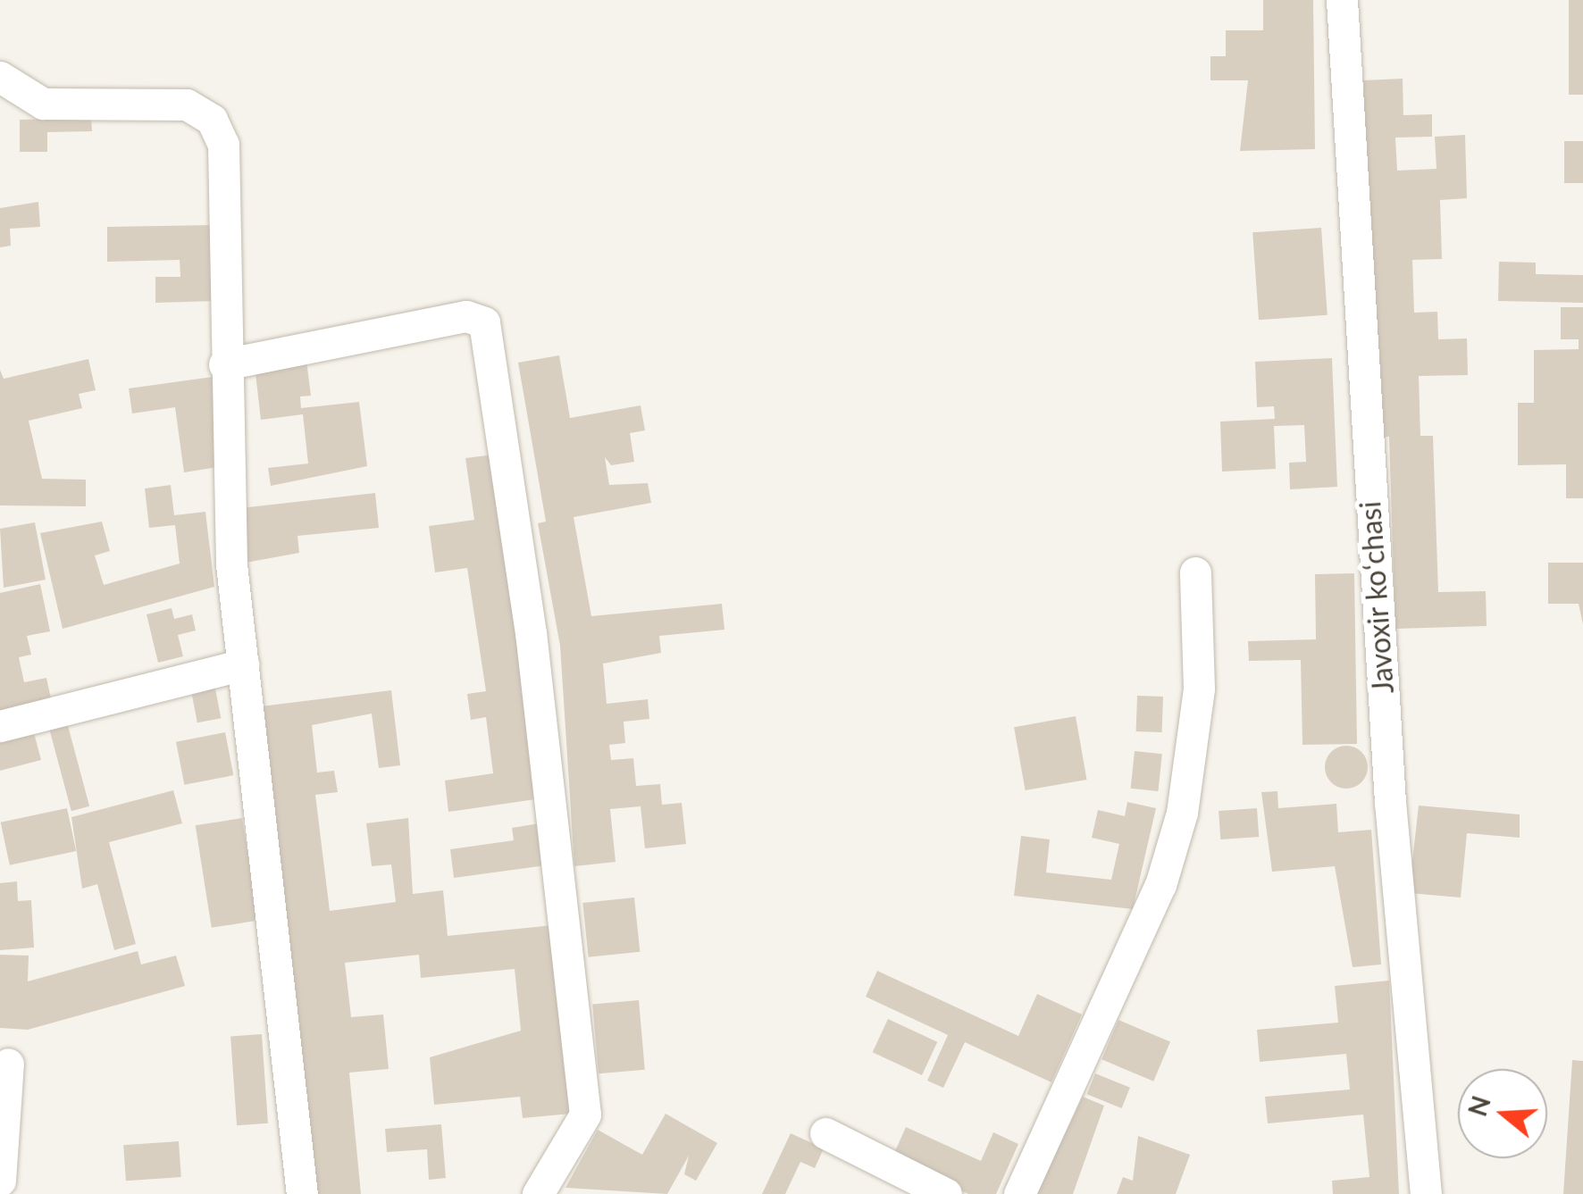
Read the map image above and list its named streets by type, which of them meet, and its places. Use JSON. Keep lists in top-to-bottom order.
{
  "streets": {
    "street": ["Javoxir koʻchasi"]
  },
  "north": "left"
}
